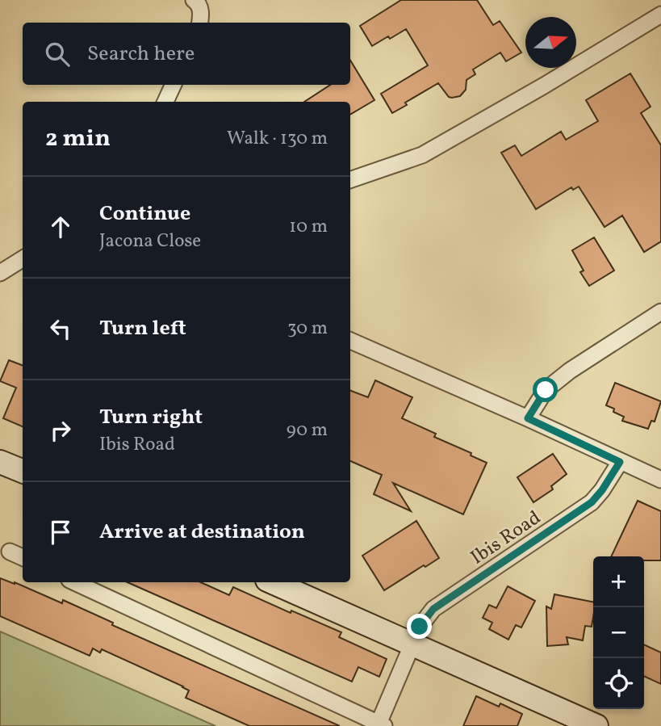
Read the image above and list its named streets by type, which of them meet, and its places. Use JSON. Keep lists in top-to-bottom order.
{
  "streets": {
    "street": ["Ibis Road"]
  },
  "north": "right",
  "page": {
    "search": "Search here",
    "heading": ["2 min", "Walk · 130 m"],
    "list": [
      ["Continue", "Jacona Close", "10 m"],
      ["Turn left", "30 m"],
      ["Turn right", "Ibis Road", "90 m"],
      "Arrive at destination"
    ],
    "map_buttons": ["+", "−"]
  }
}
